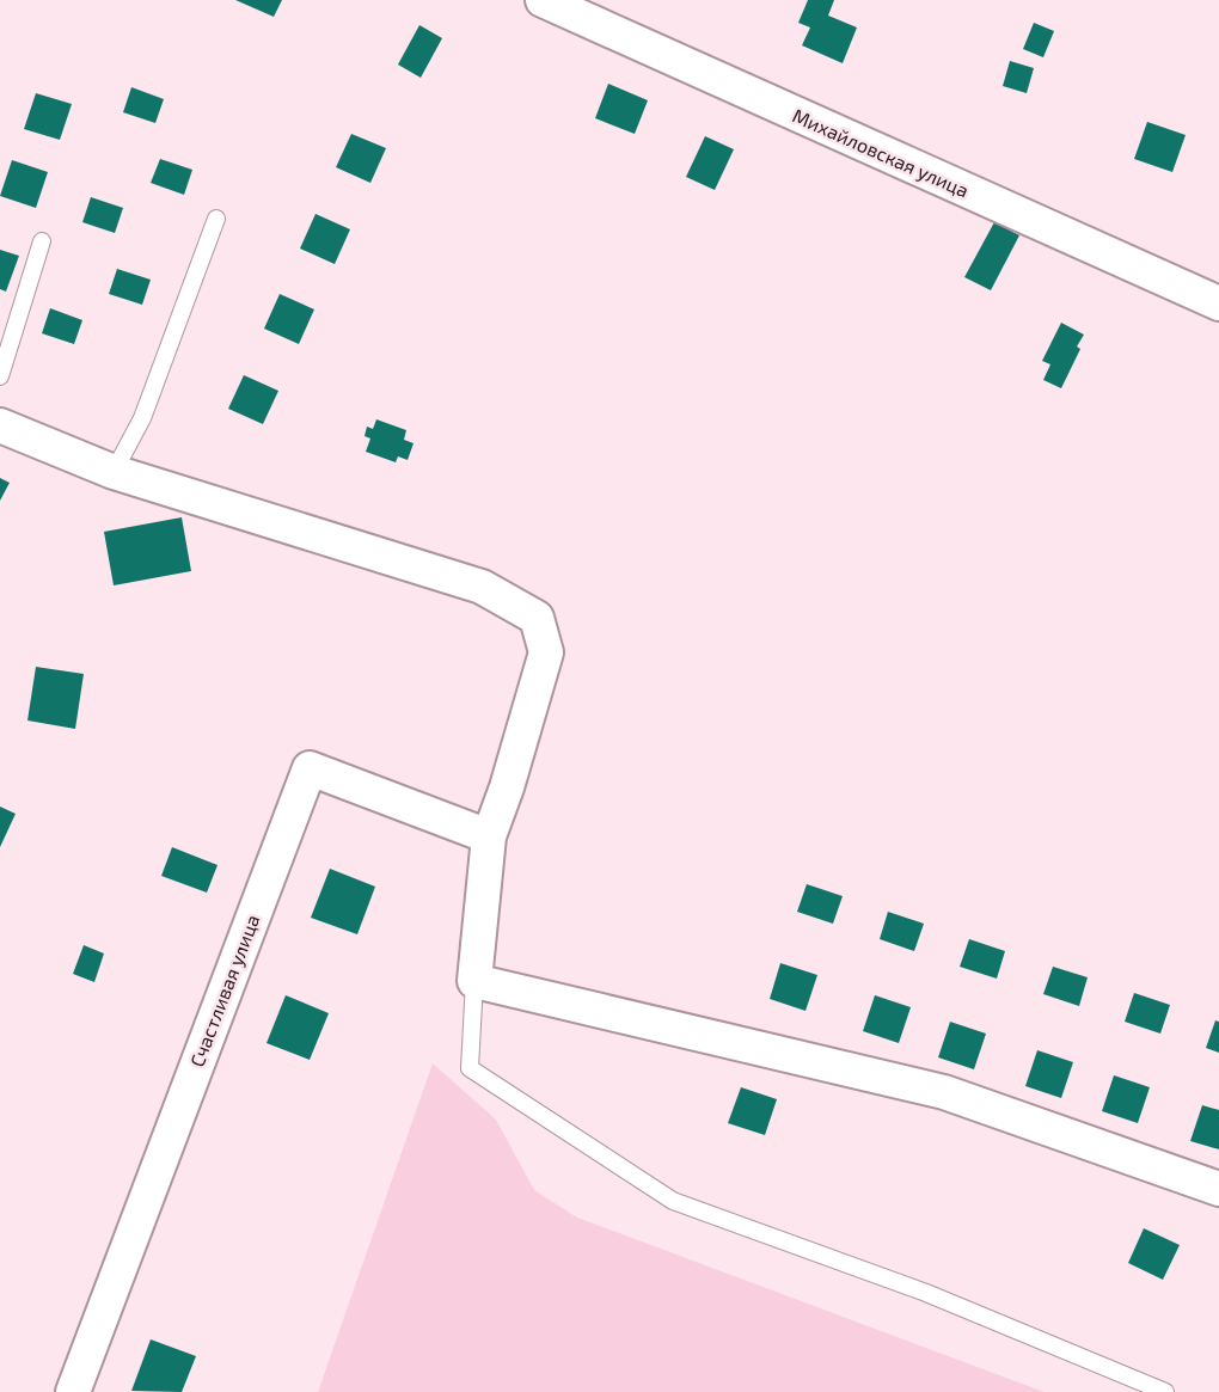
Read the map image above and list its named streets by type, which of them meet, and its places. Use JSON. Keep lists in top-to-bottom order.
{
  "streets": {
    "street": ["Михайловская улица", "Счастливая улица"]
  }
}
